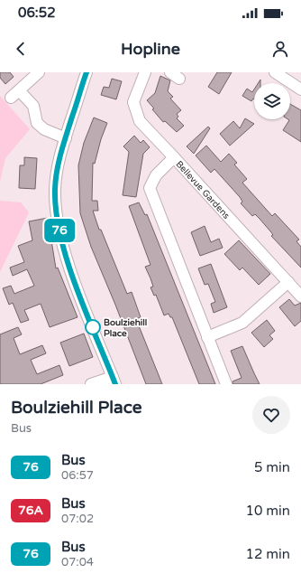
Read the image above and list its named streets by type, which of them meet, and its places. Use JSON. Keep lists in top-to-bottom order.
{
  "streets": {
    "street": ["Bellevue Gardens"]
  },
  "places": ["Boulziehill Place"],
  "lines": ["bus line 76"],
  "page": {
    "status": "06:52",
    "header": "Hopline",
    "on_map": "76",
    "heading": ["Boulziehill Place", "Bus"],
    "list": [
      {
        "mark": "76",
        "name": "Bus",
        "note": "06:57",
        "value": "5 min"
      },
      {
        "mark": "76A",
        "name": "Bus",
        "note": "07:02",
        "value": "10 min"
      },
      {
        "mark": "76",
        "name": "Bus",
        "note": "07:04",
        "value": "12 min"
      }
    ]
  }
}
